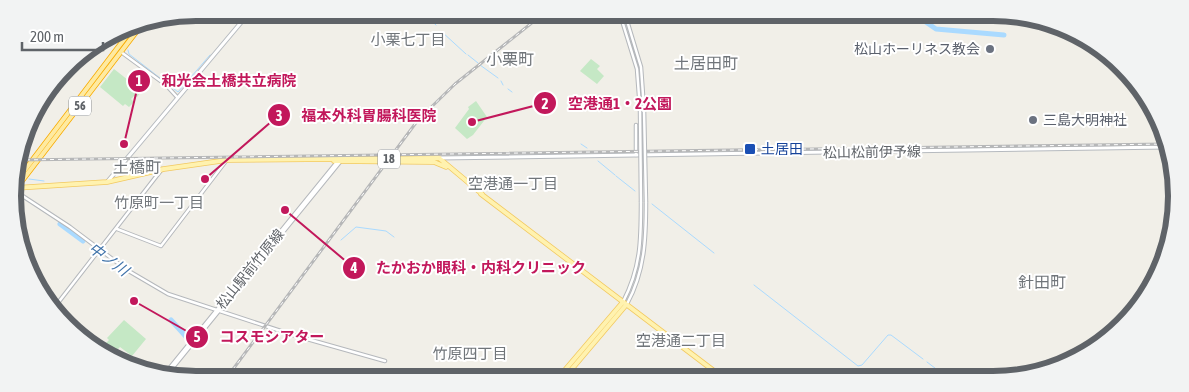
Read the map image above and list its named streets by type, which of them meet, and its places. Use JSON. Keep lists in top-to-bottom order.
{
  "streets": {
    "highway": ["56"],
    "main road": ["松山松前伊予線", "18"],
    "street": ["松山駅前竹原線"]
  },
  "crossings": [
    ["松山松前伊予線", "18"],
    ["18", "松山駅前竹原線"]
  ],
  "districts": [
    "小栗七丁目",
    "小栗町",
    "土居田町",
    "土橋町",
    "空港通一丁目",
    "竹原町一丁目",
    "針田町",
    "空港通二丁目",
    "竹原四丁目"
  ],
  "water": ["中ノ川"],
  "places": {
    "other": [
      "松山ホーリネス教会",
      "三島大明神社",
      "空港通1・2公園",
      "和光会土橋共立病院",
      "福本外科胃腸科医院",
      "たかおか眼科・内科クリニック",
      "コスモシアター"
    ],
    "transit": ["土居田"]
  },
  "scale_bar": "200 m"
}
